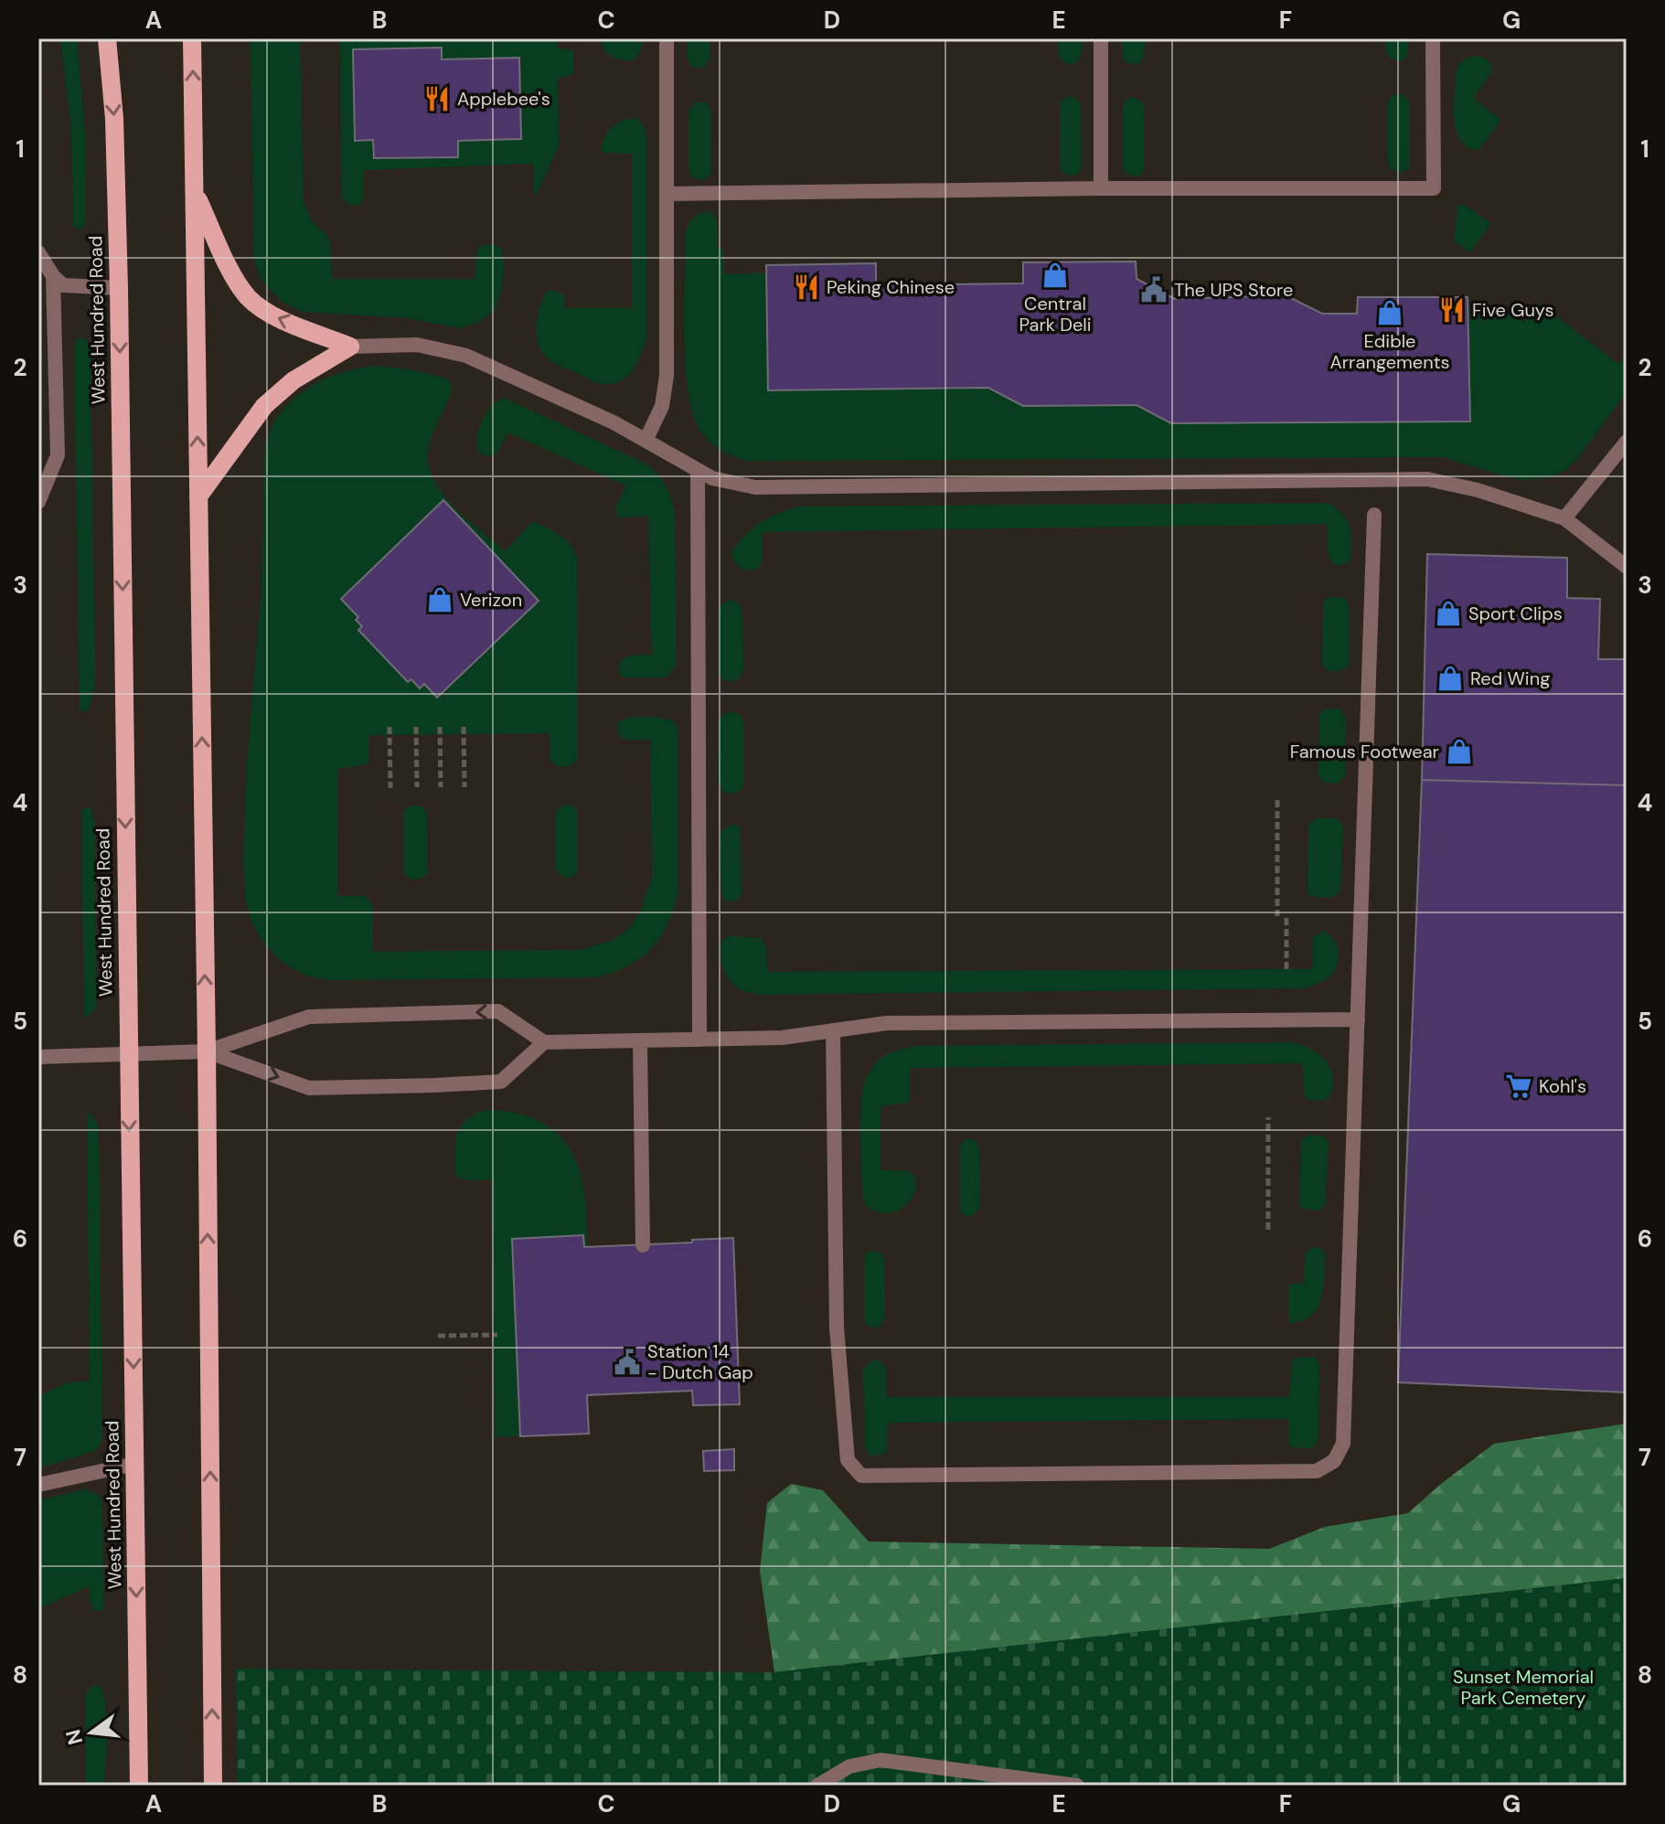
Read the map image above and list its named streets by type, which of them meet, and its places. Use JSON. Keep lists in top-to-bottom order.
{
  "streets": {
    "main road": ["West Hundred Road"]
  },
  "parks": ["Sunset Memorial Park Cemetery"],
  "places": {
    "restaurant": ["Applebee's", "Peking Chinese", "Five Guys"],
    "shop": [
      "Central Park Deli",
      "Edible Arrangements",
      "Verizon",
      "Sport Clips",
      "Red Wing",
      "Famous Footwear"
    ],
    "public building": ["The UPS Store", "Station 14 - Dutch Gap"],
    "supermarket": ["Kohl's"]
  },
  "north": "left",
  "grid": {
    "columns": [
      "A",
      "B",
      "C",
      "D",
      "E",
      "F",
      "G"
    ],
    "rows": [
      "1",
      "2",
      "3",
      "4",
      "5",
      "6",
      "7",
      "8"
    ]
  }
}
